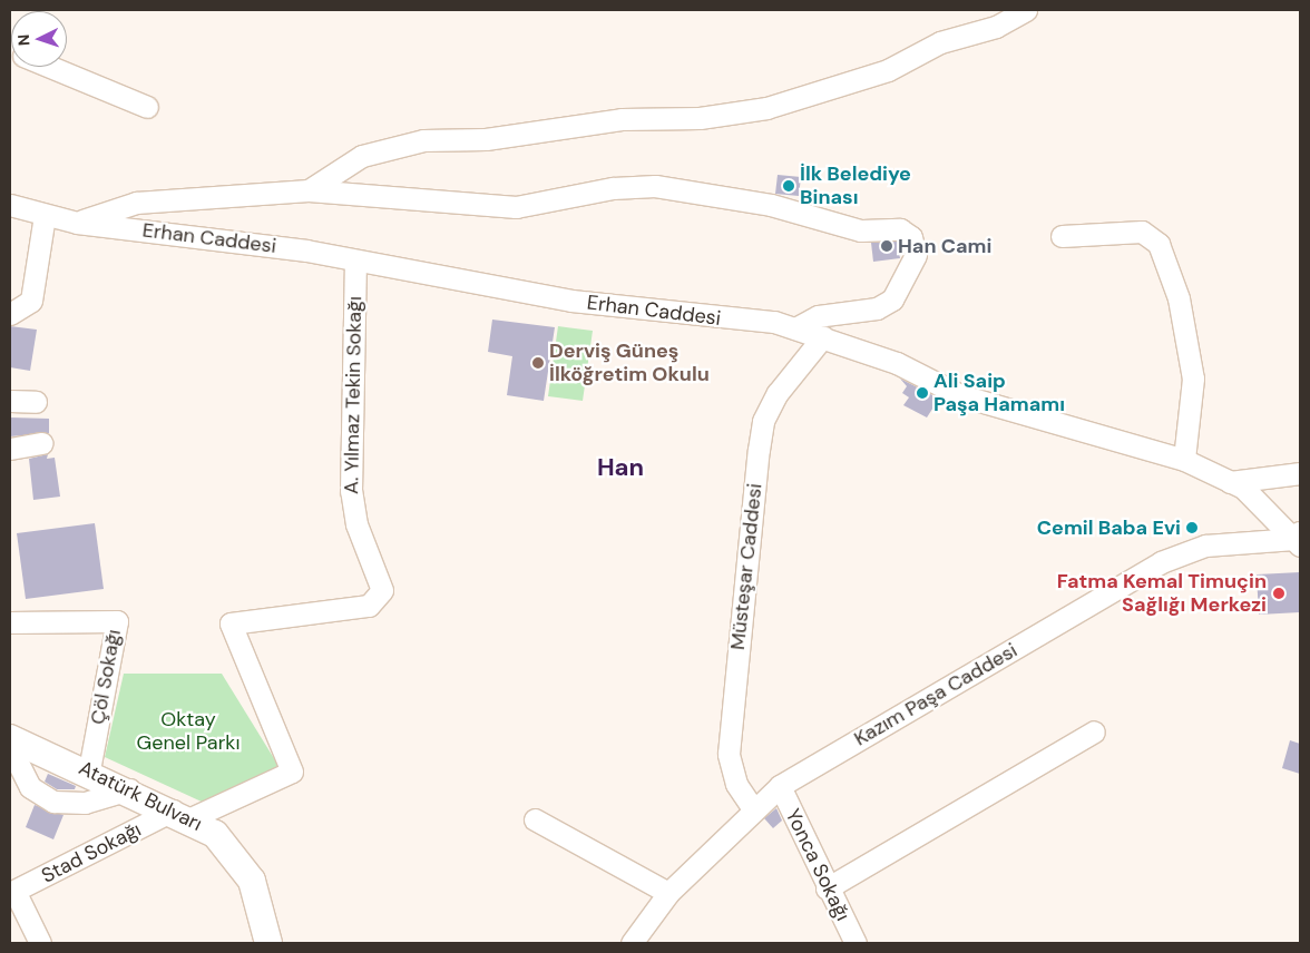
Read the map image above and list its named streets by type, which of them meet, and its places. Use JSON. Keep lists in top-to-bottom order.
{
  "streets": {
    "main road": ["Atatürk Bulvarı"],
    "street": [
      "Erhan Caddesi",
      "A. Yılmaz Tekin Sokağı",
      "Müsteşar Caddesi",
      "Çöl Sokağı",
      "Kazım Paşa Caddesi",
      "Stad Sokağı",
      "Yonca Sokağı"
    ]
  },
  "crossings": [
    ["Erhan Caddesi", "A. Yılmaz Tekin Sokağı"],
    ["Erhan Caddesi", "Müsteşar Caddesi"],
    ["Erhan Caddesi", "Kazım Paşa Caddesi"],
    ["A. Yılmaz Tekin Sokağı", "Atatürk Bulvarı"],
    ["A. Yılmaz Tekin Sokağı", "Stad Sokağı"],
    ["Müsteşar Caddesi", "Kazım Paşa Caddesi"],
    ["Çöl Sokağı", "Atatürk Bulvarı"],
    ["Kazım Paşa Caddesi", "Yonca Sokağı"],
    ["Atatürk Bulvarı", "Stad Sokağı"]
  ],
  "districts": ["Han"],
  "parks": ["Oktay Genel Parkı"],
  "places": [
    "İlk Belediye Binası",
    "Han Cami",
    "Derviş Güneş İlköğretim Okulu",
    "Ali Saip Paşa Hamamı",
    "Cemil Baba Evi",
    "Fatma Kemal Timuçin Sağlığı Merkezi"
  ],
  "north": "left"
}
